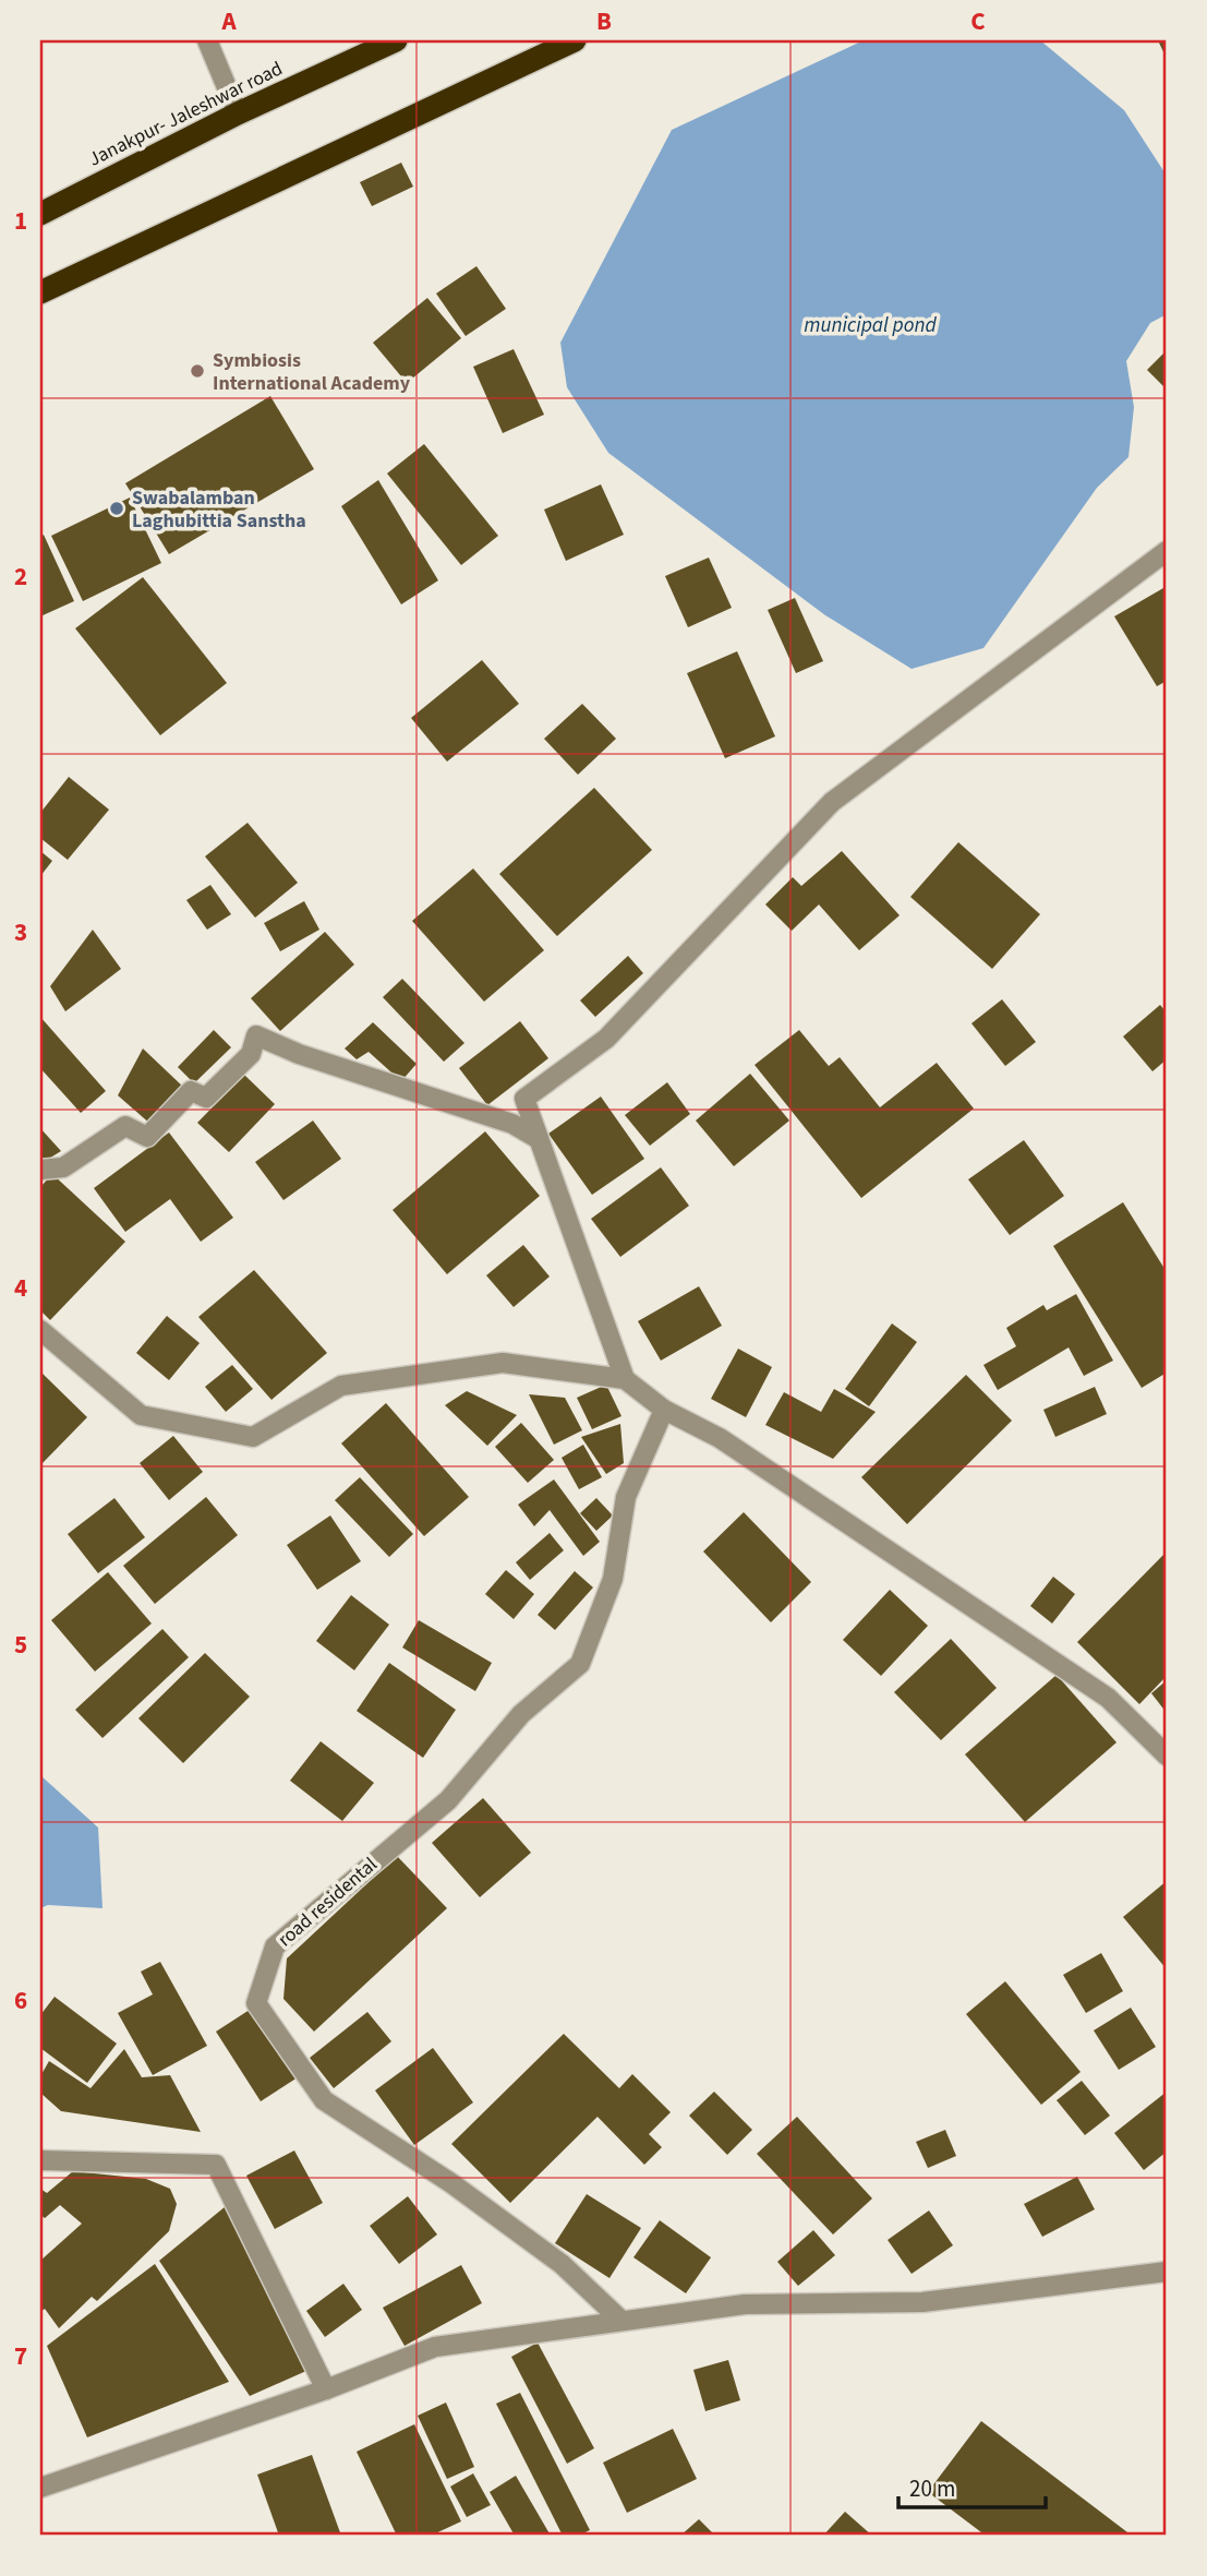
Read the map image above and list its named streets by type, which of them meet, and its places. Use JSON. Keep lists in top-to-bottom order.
{
  "streets": {
    "highway": ["Janakpur- Jaleshwar road"],
    "street": ["road residental"]
  },
  "water": ["municipal pond"],
  "places": ["Symbiosis International Academy", "Swabalamban Laghubittia Sanstha"],
  "scale_bar": "20 m",
  "grid": {
    "columns": ["A", "B", "C"],
    "rows": [
      "1",
      "2",
      "3",
      "4",
      "5",
      "6",
      "7"
    ]
  }
}
